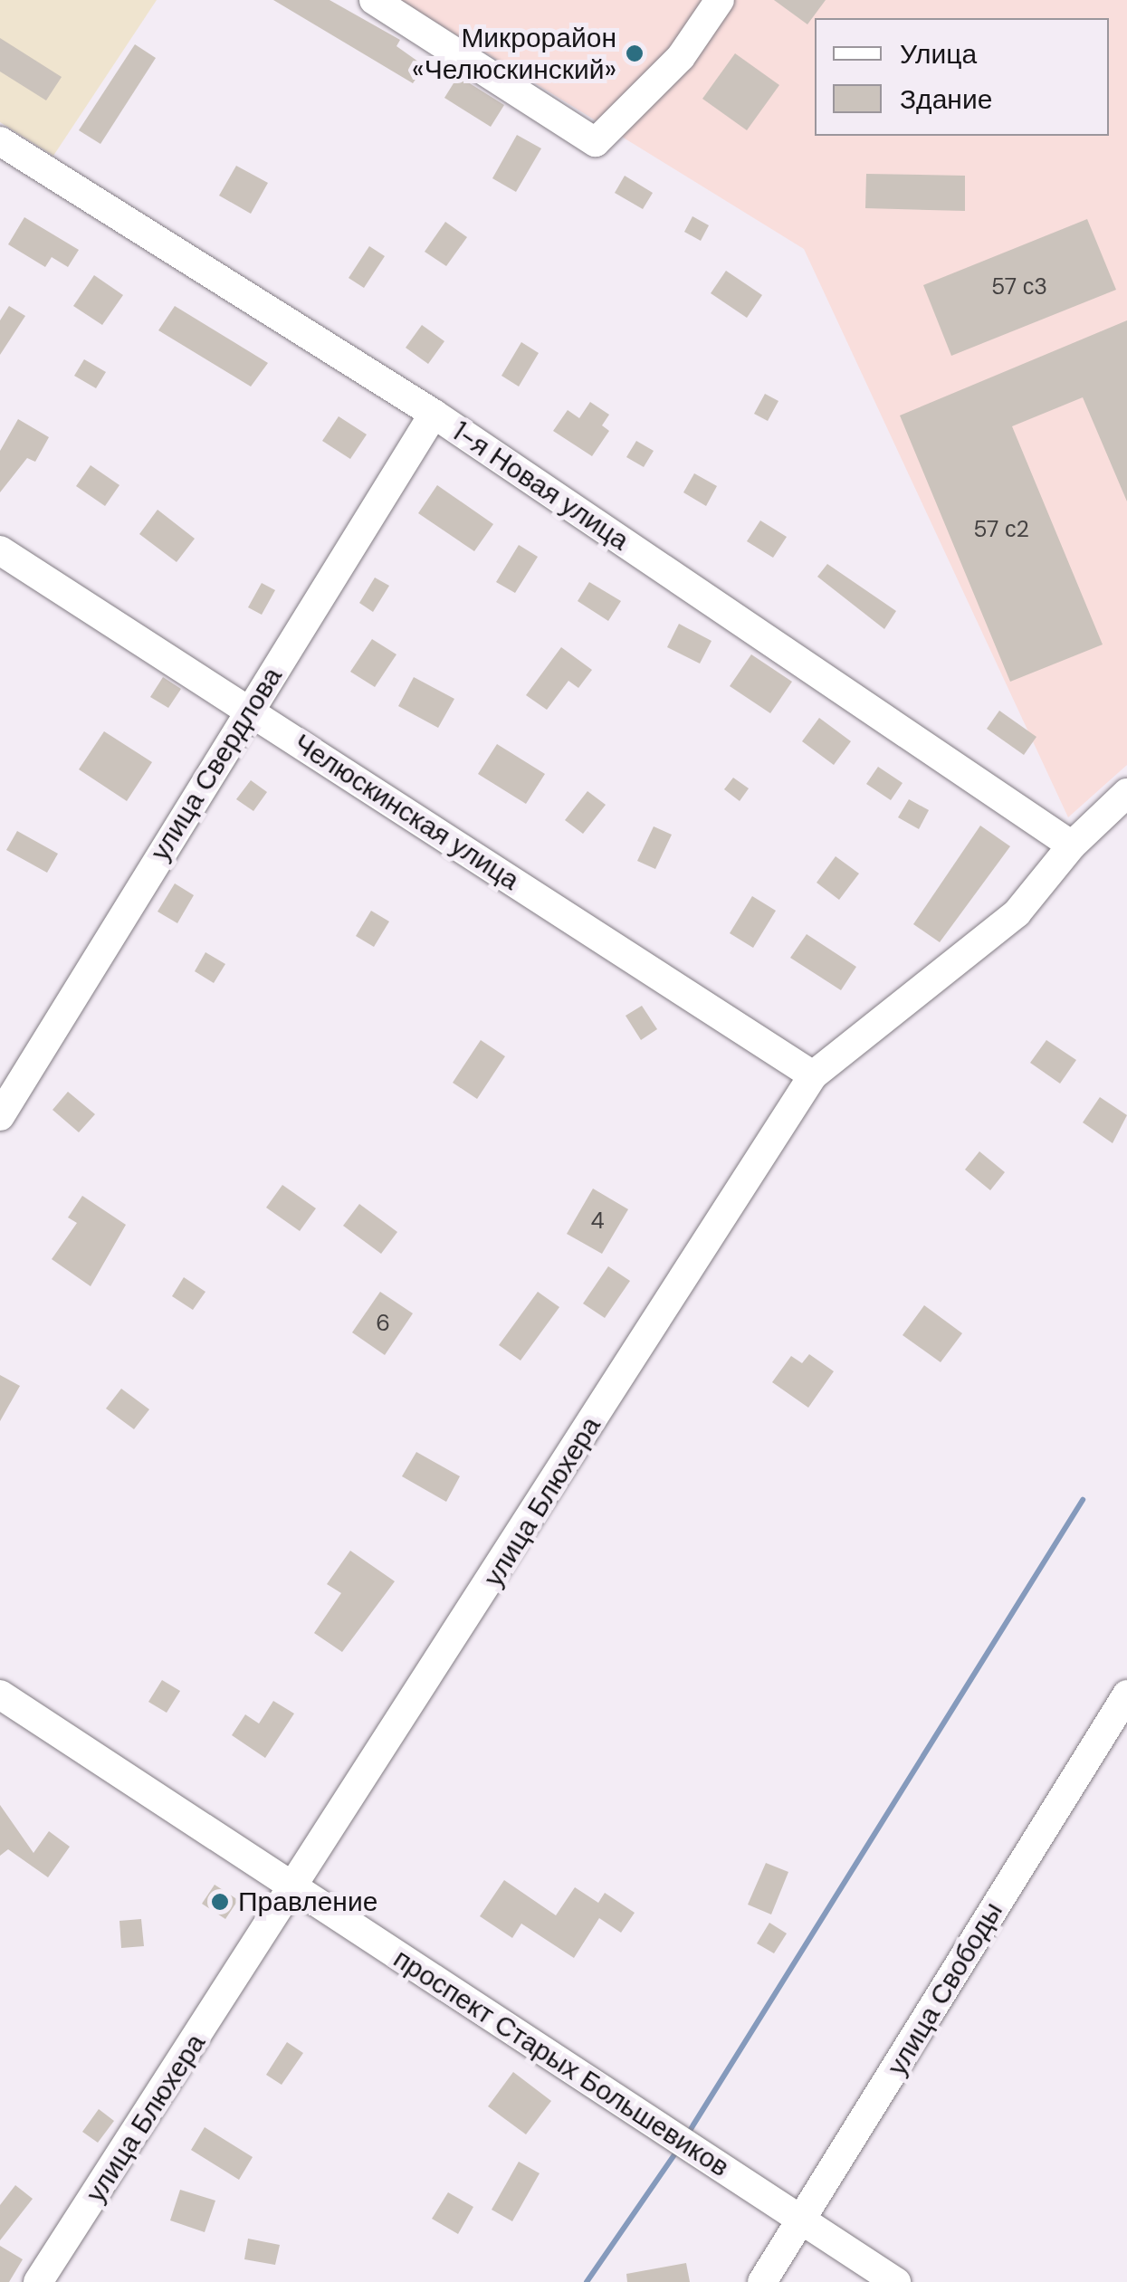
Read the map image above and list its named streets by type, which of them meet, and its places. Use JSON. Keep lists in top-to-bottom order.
{
  "streets": {
    "street": [
      "1-я Новая улица",
      "улица Свердлова",
      "Челюскинская улица",
      "улица Блюхера",
      "улица Свободы",
      "проспект Старых Большевиков"
    ]
  },
  "crossings": [
    ["1-я Новая улица", "улица Свердлова"],
    ["1-я Новая улица", "улица Блюхера"],
    ["улица Свердлова", "Челюскинская улица"],
    ["Челюскинская улица", "улица Блюхера"],
    ["улица Блюхера", "проспект Старых Большевиков"],
    ["улица Свободы", "проспект Старых Большевиков"]
  ],
  "places": ["Микрорайон «Челюскинский»", "Правление"],
  "house_numbers": [
    "57 с3",
    "57 с2",
    "4",
    "6"
  ],
  "legend": ["Улица", "Здание"]
}
